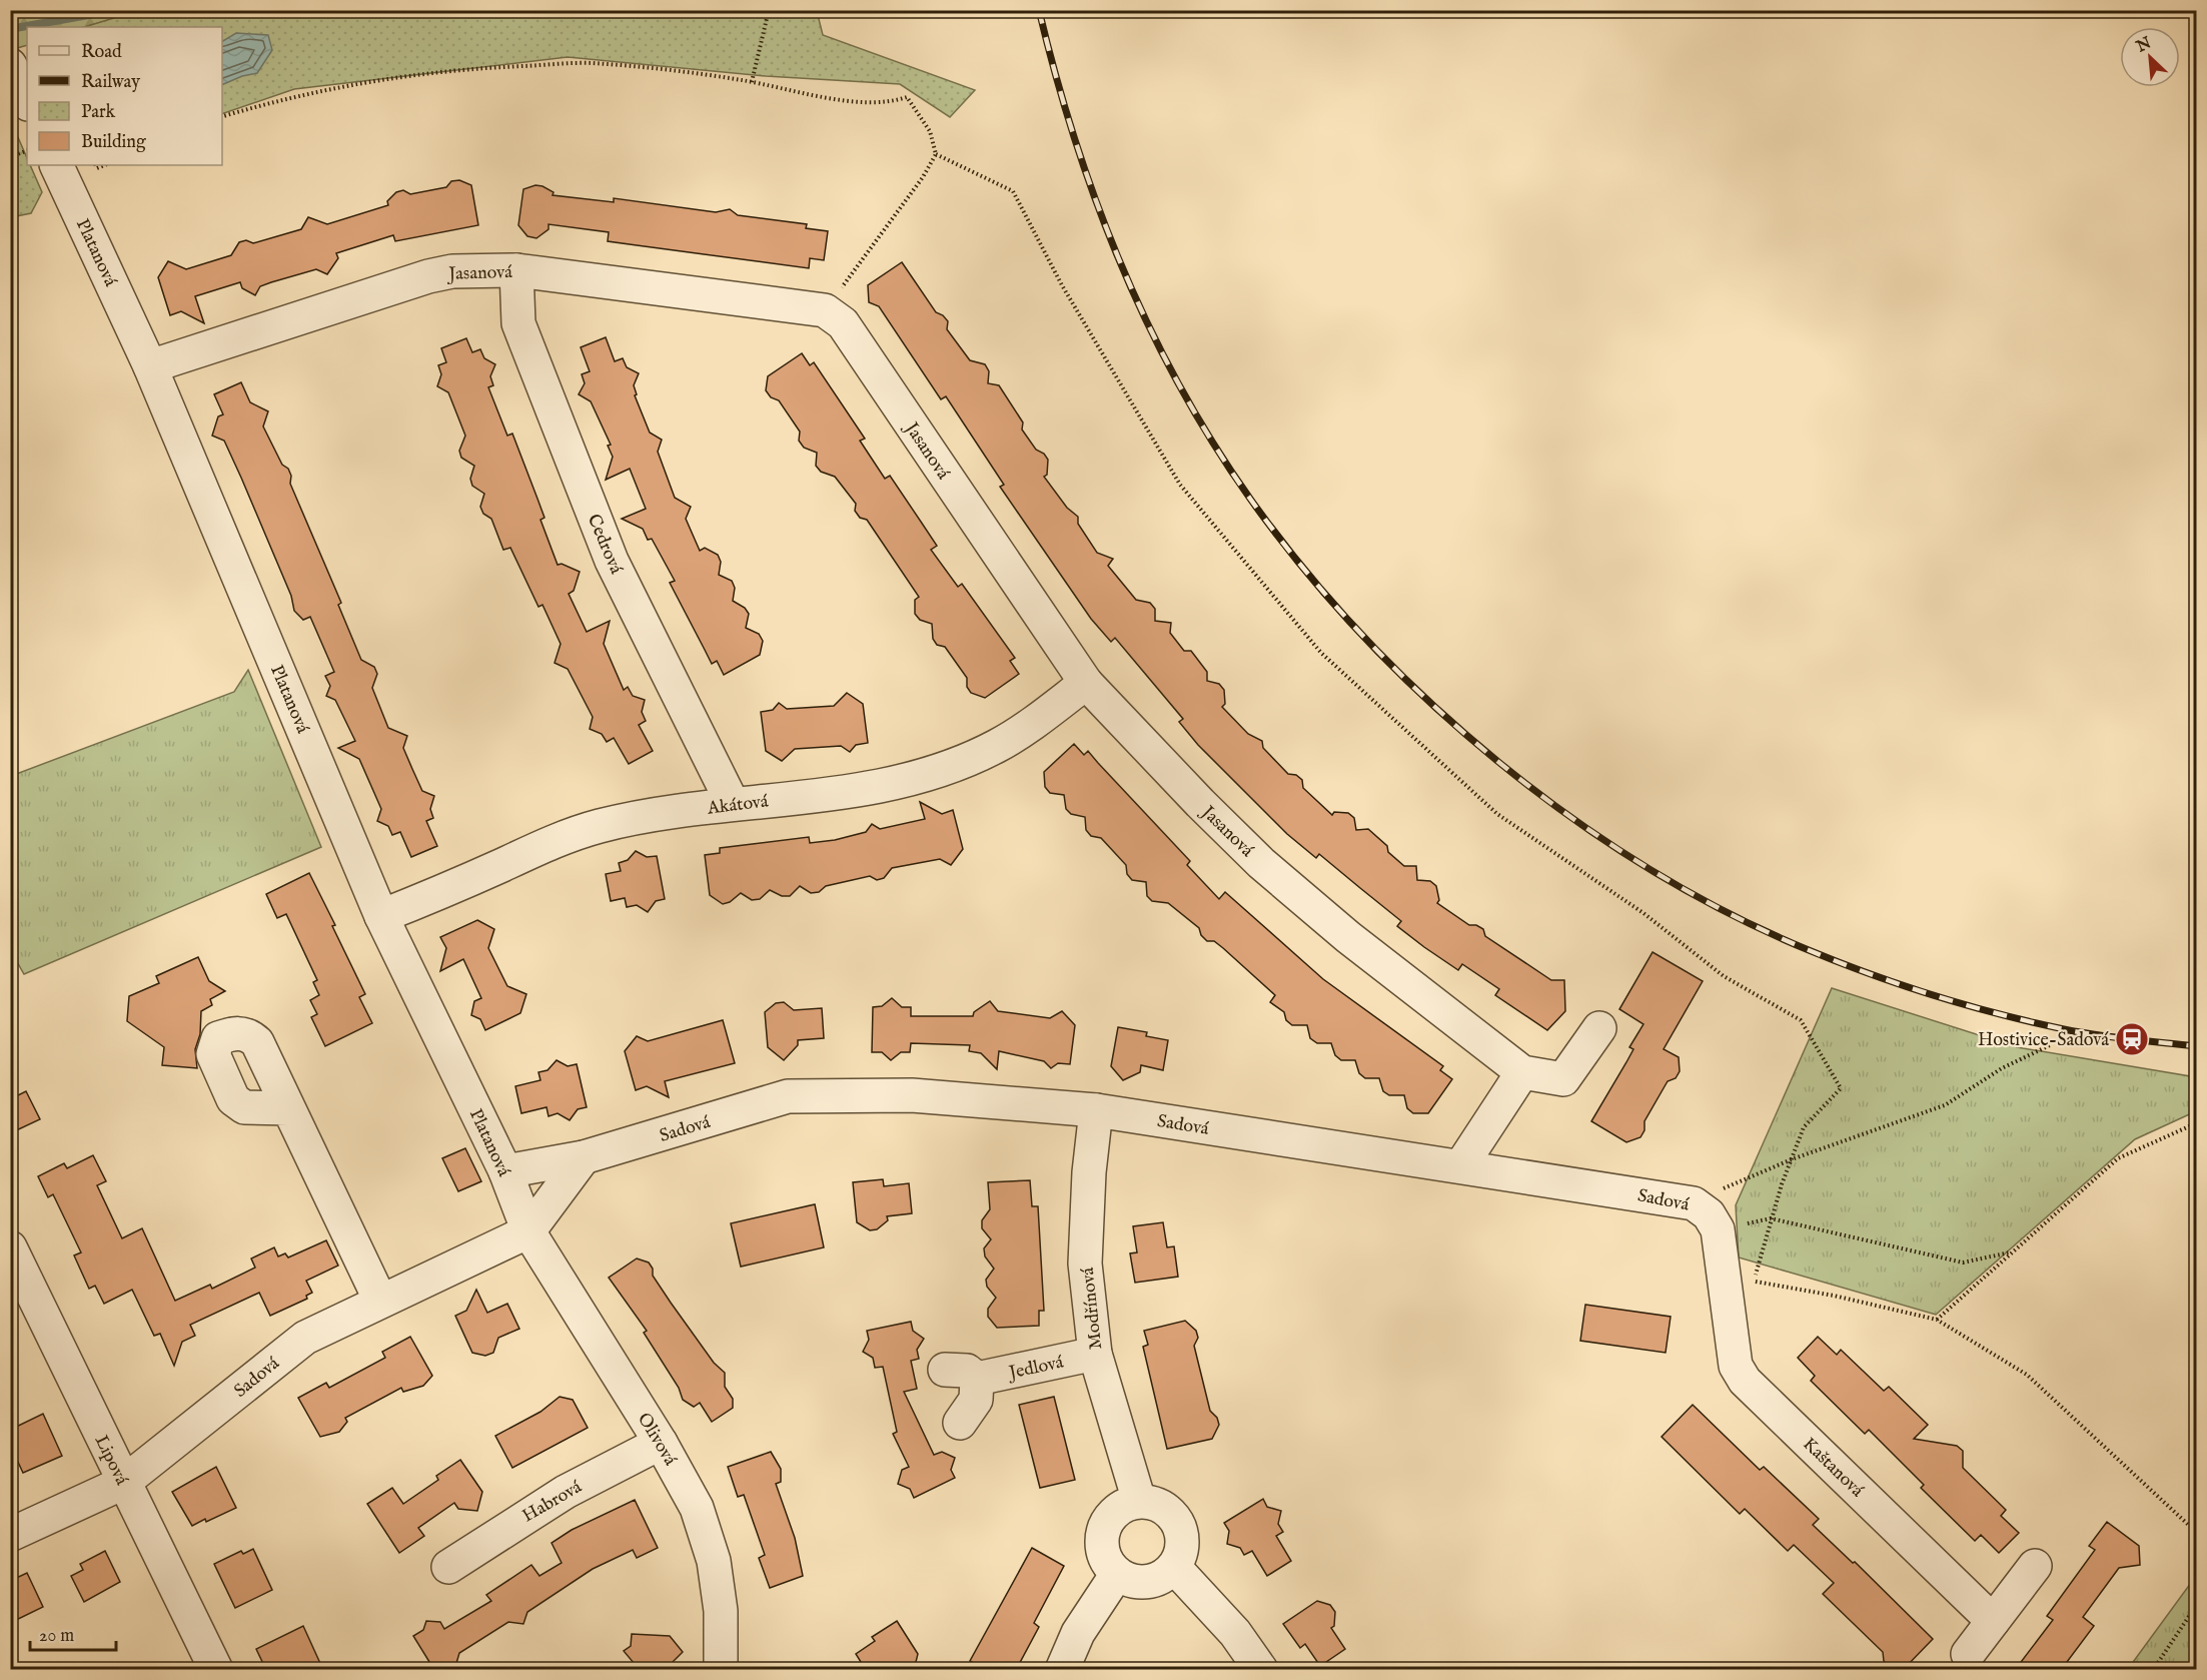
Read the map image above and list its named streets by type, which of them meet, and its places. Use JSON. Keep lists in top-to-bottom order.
{
  "streets": {
    "street": [
      "Platanová",
      "Jasanová",
      "Cedrová",
      "Akátová",
      "Sadová",
      "Modřínová",
      "Jedlová",
      "Olivová",
      "Lipová",
      "Kaštanová",
      "Habrová"
    ]
  },
  "crossings": [
    ["Platanová", "Jasanová"],
    ["Platanová", "Akátová"],
    ["Platanová", "Sadová"],
    ["Platanová", "Olivová"],
    ["Jasanová", "Cedrová"],
    ["Jasanová", "Akátová"],
    ["Cedrová", "Akátová"],
    ["Sadová", "Modřínová"],
    ["Sadová", "Olivová"],
    ["Sadová", "Lipová"],
    ["Modřínová", "Jedlová"],
    ["Olivová", "Habrová"]
  ],
  "places": {
    "station": ["Hostivice-Sadová"]
  },
  "legend": [
    "Road",
    "Railway",
    "Park",
    "Building"
  ],
  "scale_bar": "20 m",
  "north": "top left"
}
